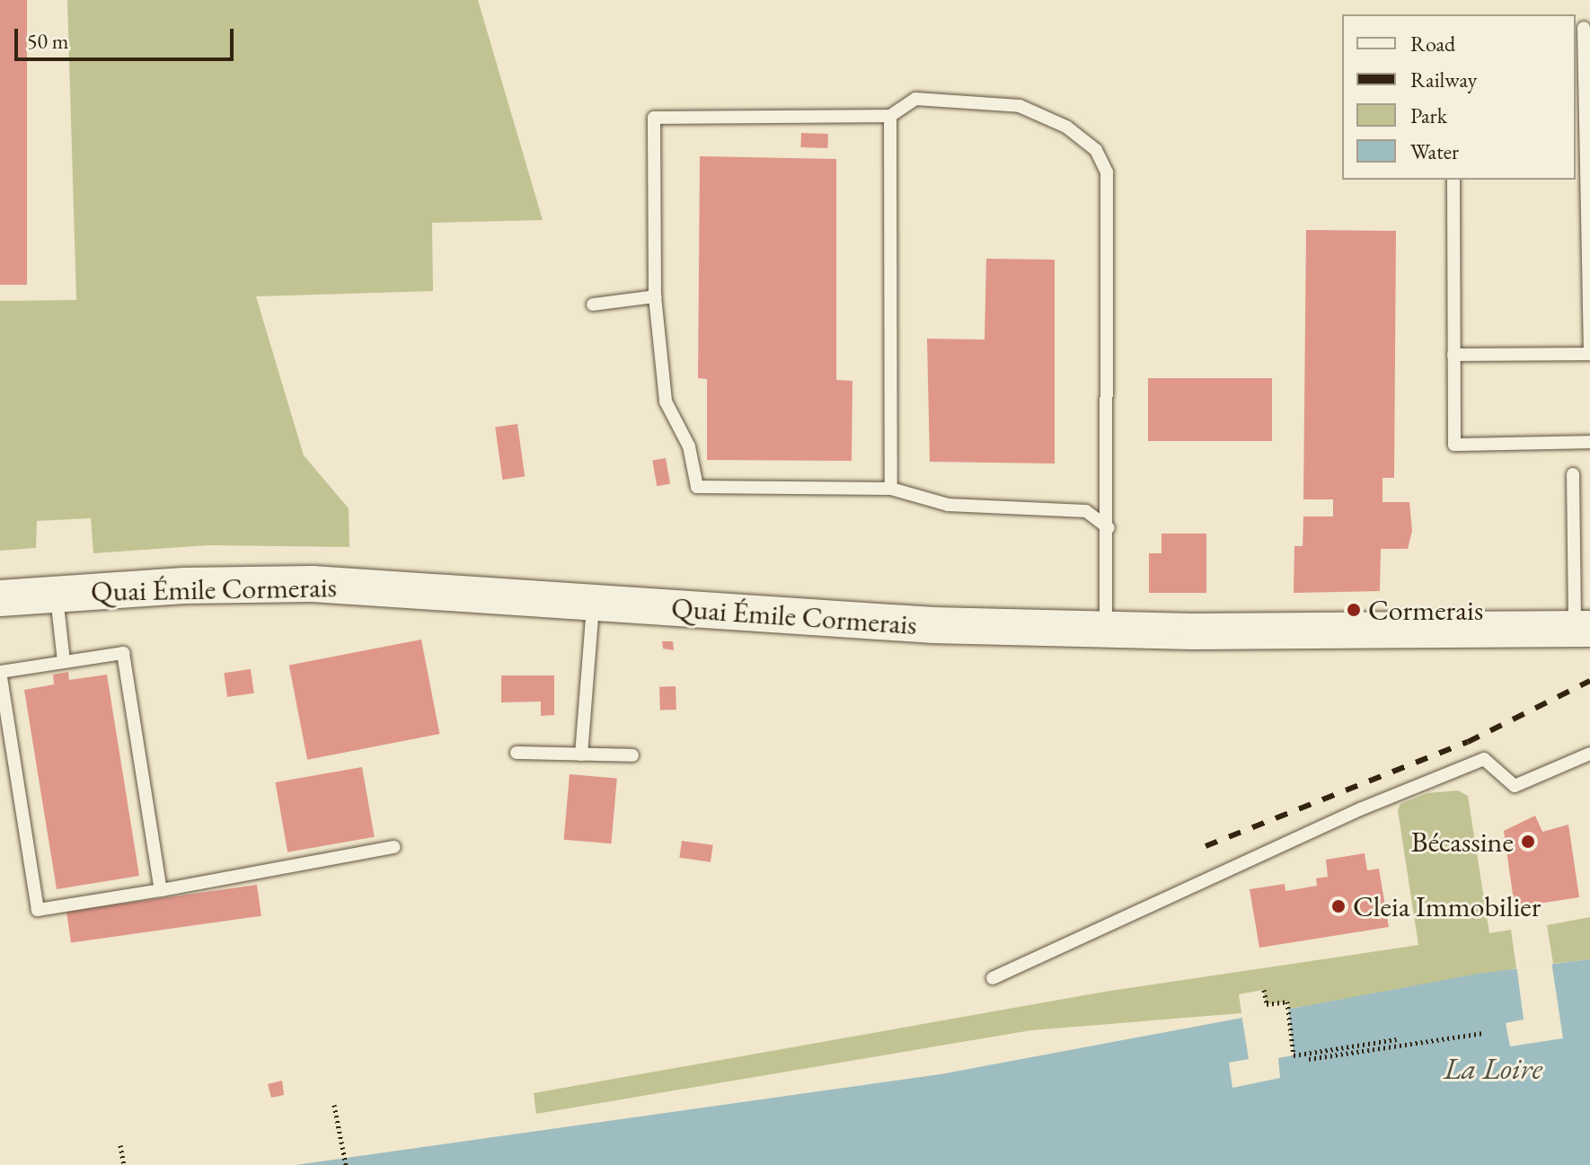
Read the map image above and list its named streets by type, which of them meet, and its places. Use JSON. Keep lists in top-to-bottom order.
{
  "streets": {
    "main road": ["Quai Émile Cormerais"]
  },
  "water": ["La Loire"],
  "places": ["Cormerais", "Bécassine", "Cleia Immobilier"],
  "legend": [
    "Road",
    "Railway",
    "Park",
    "Water"
  ],
  "scale_bar": "50 m"
}
